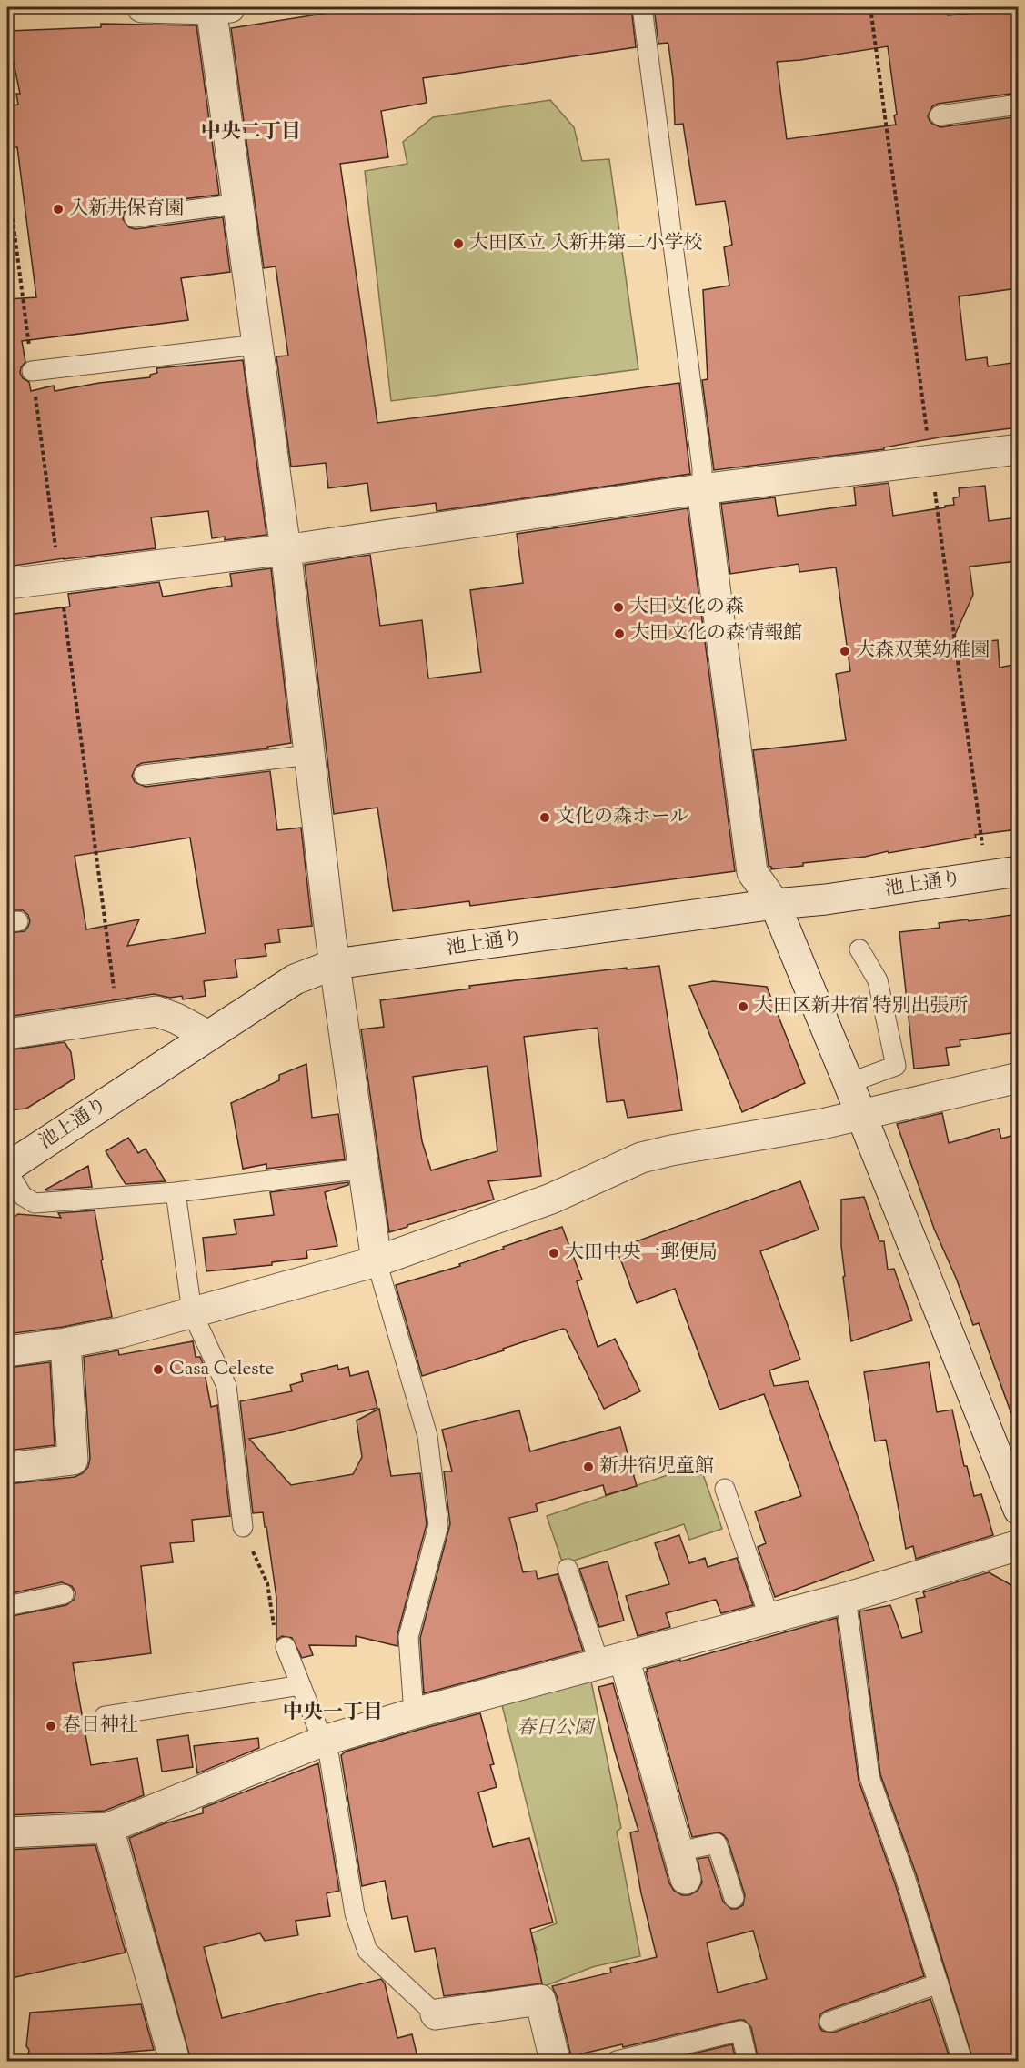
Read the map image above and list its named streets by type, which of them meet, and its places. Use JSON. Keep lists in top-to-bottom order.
{
  "streets": {
    "street": ["池上通り"]
  },
  "districts": ["中央二丁目", "中央一丁目"],
  "parks": ["春日公園"],
  "places": [
    "入新井保育園",
    "大田区立 入新井第二小学校",
    "大田文化の森",
    "大田文化の森情報館",
    "大森双葉幼稚園",
    "文化の森ホール",
    "大田区新井宿 特別出張所",
    "大田中央一郵便局",
    "Casa Celeste",
    "新井宿児童館",
    "春日神社"
  ]
}
